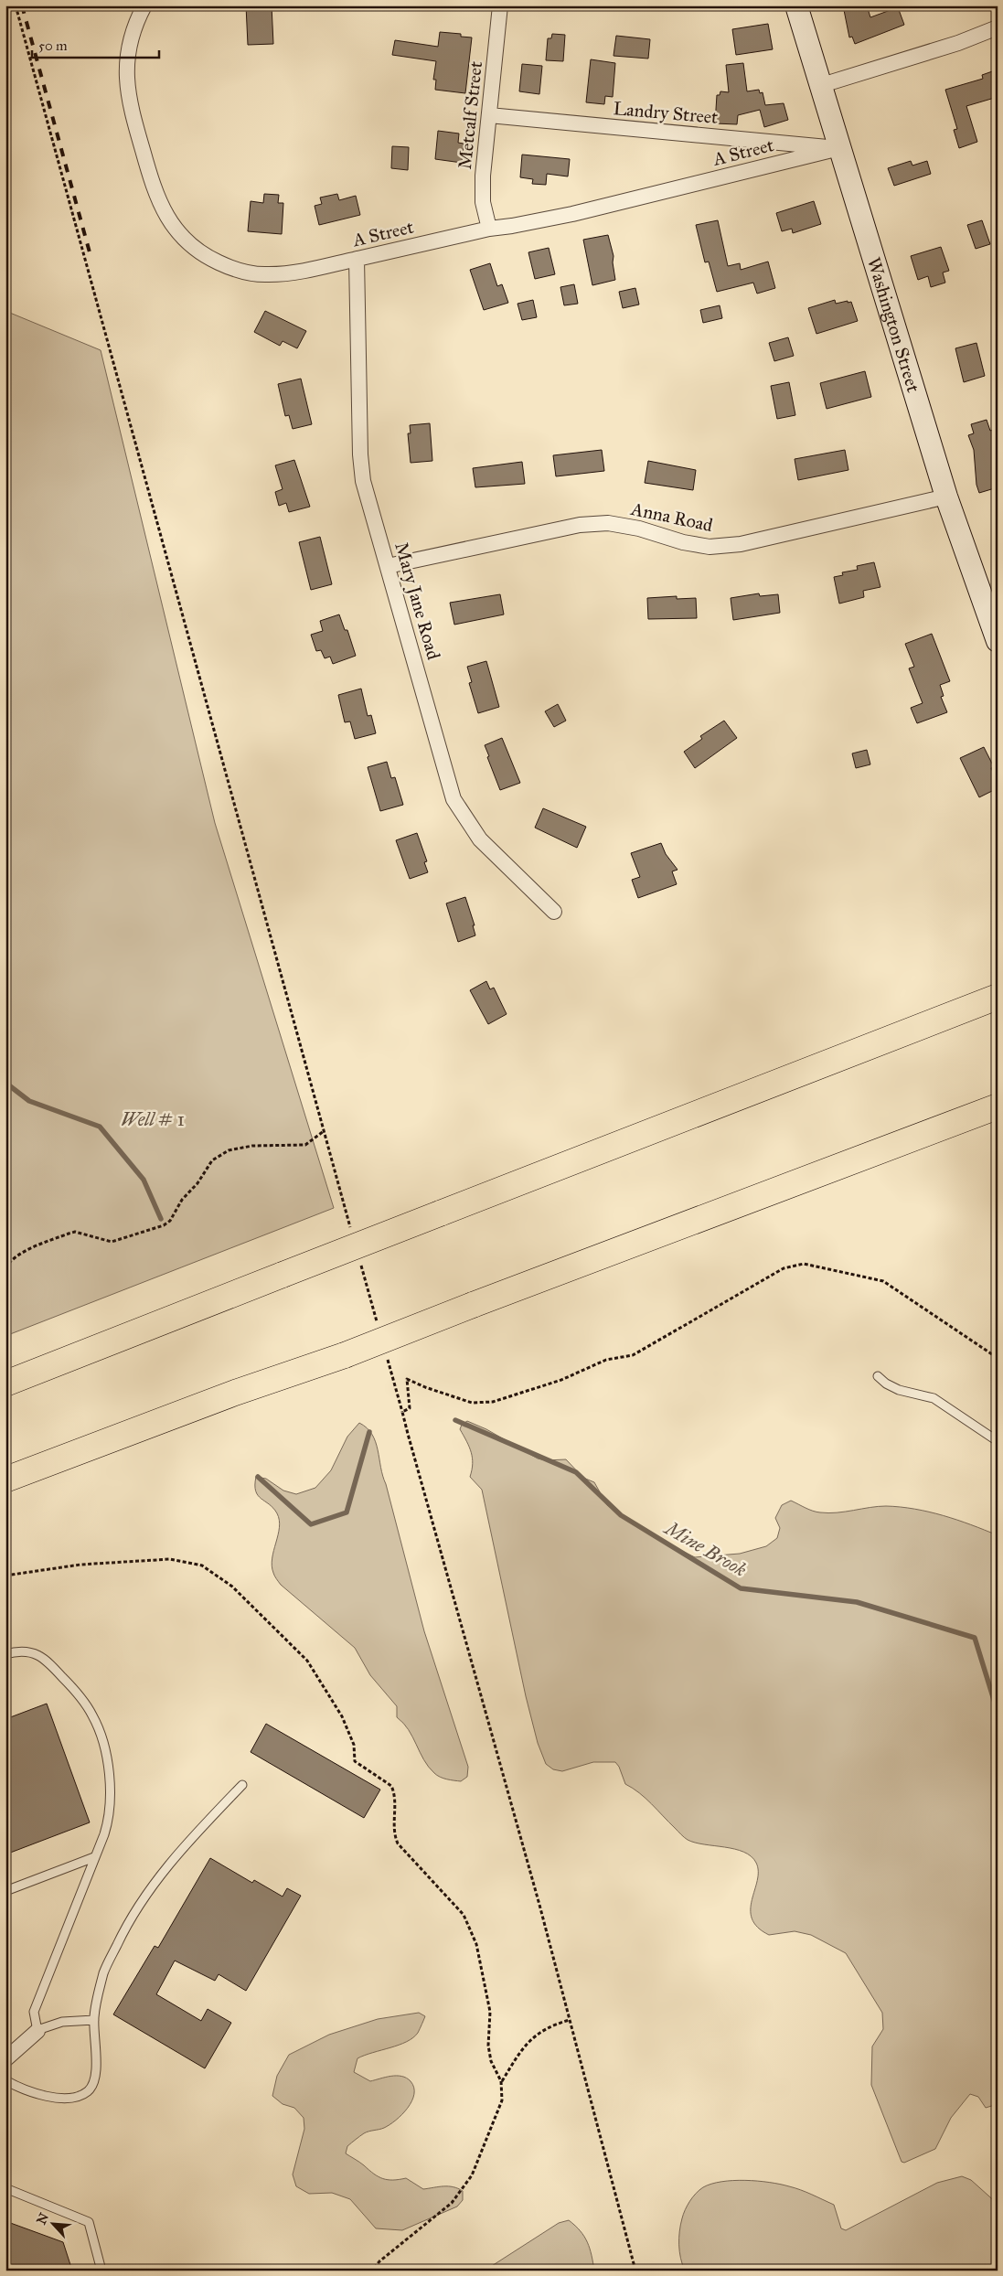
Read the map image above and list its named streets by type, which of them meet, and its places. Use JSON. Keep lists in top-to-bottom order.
{
  "streets": {
    "main road": ["Washington Street"],
    "street": [
      "Landry Street",
      "Metcalf Street",
      "A Street",
      "Anna Road",
      "Mary Jane Road"
    ]
  },
  "crossings": [
    ["Landry Street", "Metcalf Street"],
    ["Landry Street", "A Street"],
    ["Landry Street", "Washington Street"],
    ["Metcalf Street", "A Street"],
    ["A Street", "Washington Street"],
    ["A Street", "Mary Jane Road"],
    ["Washington Street", "Anna Road"],
    ["Anna Road", "Mary Jane Road"]
  ],
  "water": ["Mine Brook"],
  "parks": ["Well # 1"],
  "scale_bar": "50 m",
  "north": "top left"
}
